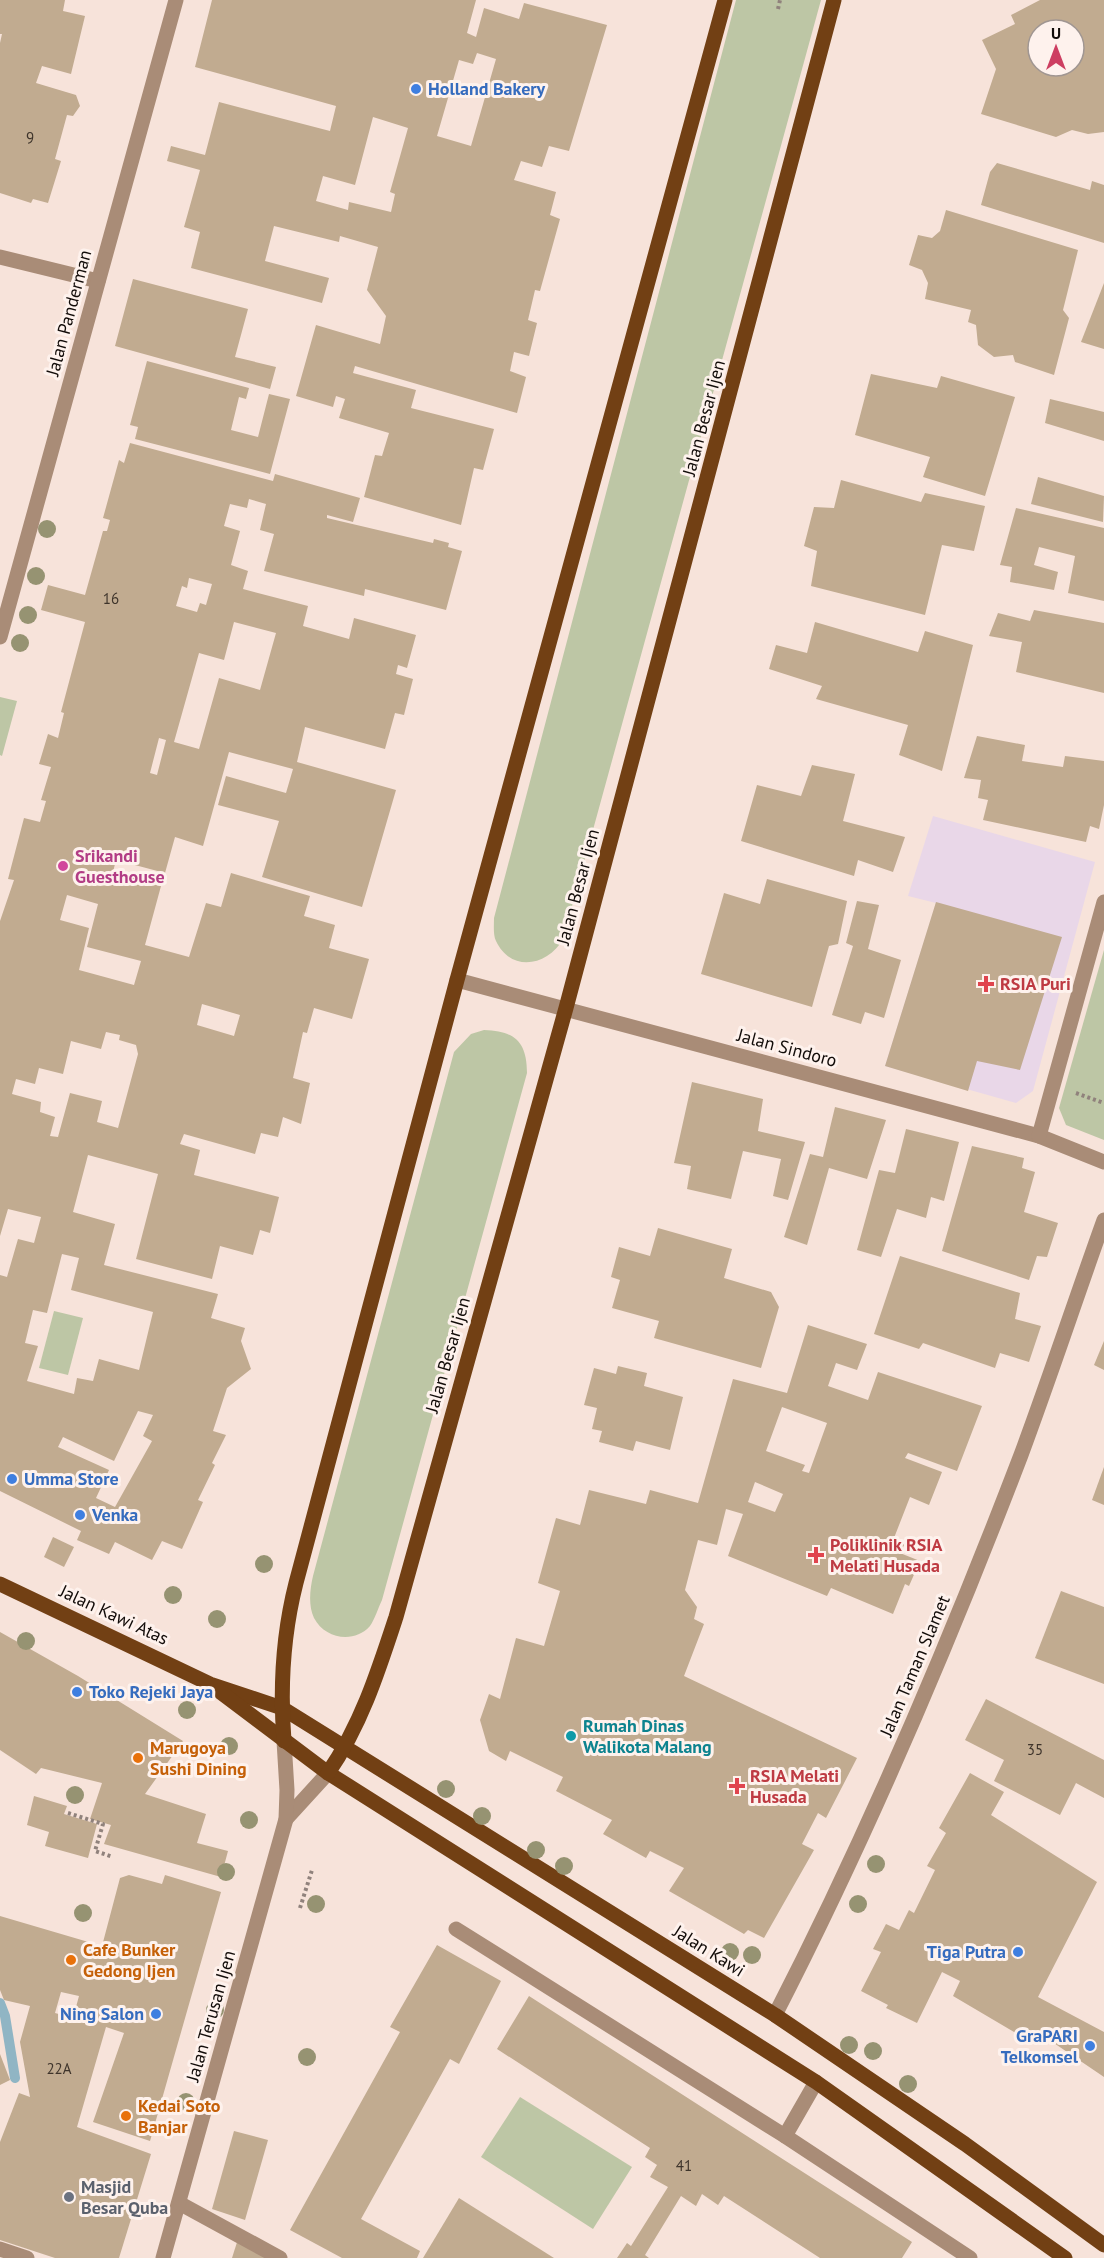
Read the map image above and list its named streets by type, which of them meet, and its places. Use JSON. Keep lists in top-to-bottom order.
{
  "streets": {
    "main road": ["Jalan Besar Ijen", "Jalan Kawi Atas", "Jalan Kawi"],
    "street": [
      "Jalan Panderman",
      "Jalan Sindoro",
      "Jalan Taman Slamet",
      "Jalan Terusan Ijen"
    ]
  },
  "crossings": [
    ["Jalan Besar Ijen", "Jalan Sindoro"],
    ["Jalan Besar Ijen", "Jalan Kawi"],
    ["Jalan Besar Ijen", "Jalan Terusan Ijen"],
    ["Jalan Kawi Atas", "Jalan Kawi"],
    ["Jalan Kawi Atas", "Jalan Terusan Ijen"],
    ["Jalan Taman Slamet", "Jalan Kawi"]
  ],
  "places": {
    "other": [
      "Holland Bakery",
      "Srikandi Guesthouse",
      "Umma Store",
      "Venka",
      "Toko Rejeki Jaya",
      "Rumah Dinas Walikota Malang",
      "Marugoya Sushi Dining",
      "Tiga Putra",
      "Cafe Bunker Gedong Ijen",
      "Ning Salon",
      "GraPARI Telkomsel",
      "Kedai Soto Banjar",
      "Masjid Besar Quba"
    ],
    "health": ["RSIA Puri", "Poliklinik RSIA Melati Husada", "RSIA Melati Husada"]
  },
  "house_numbers": [
    "9",
    "16",
    "35",
    "22A",
    "41"
  ],
  "north": "top"
}
